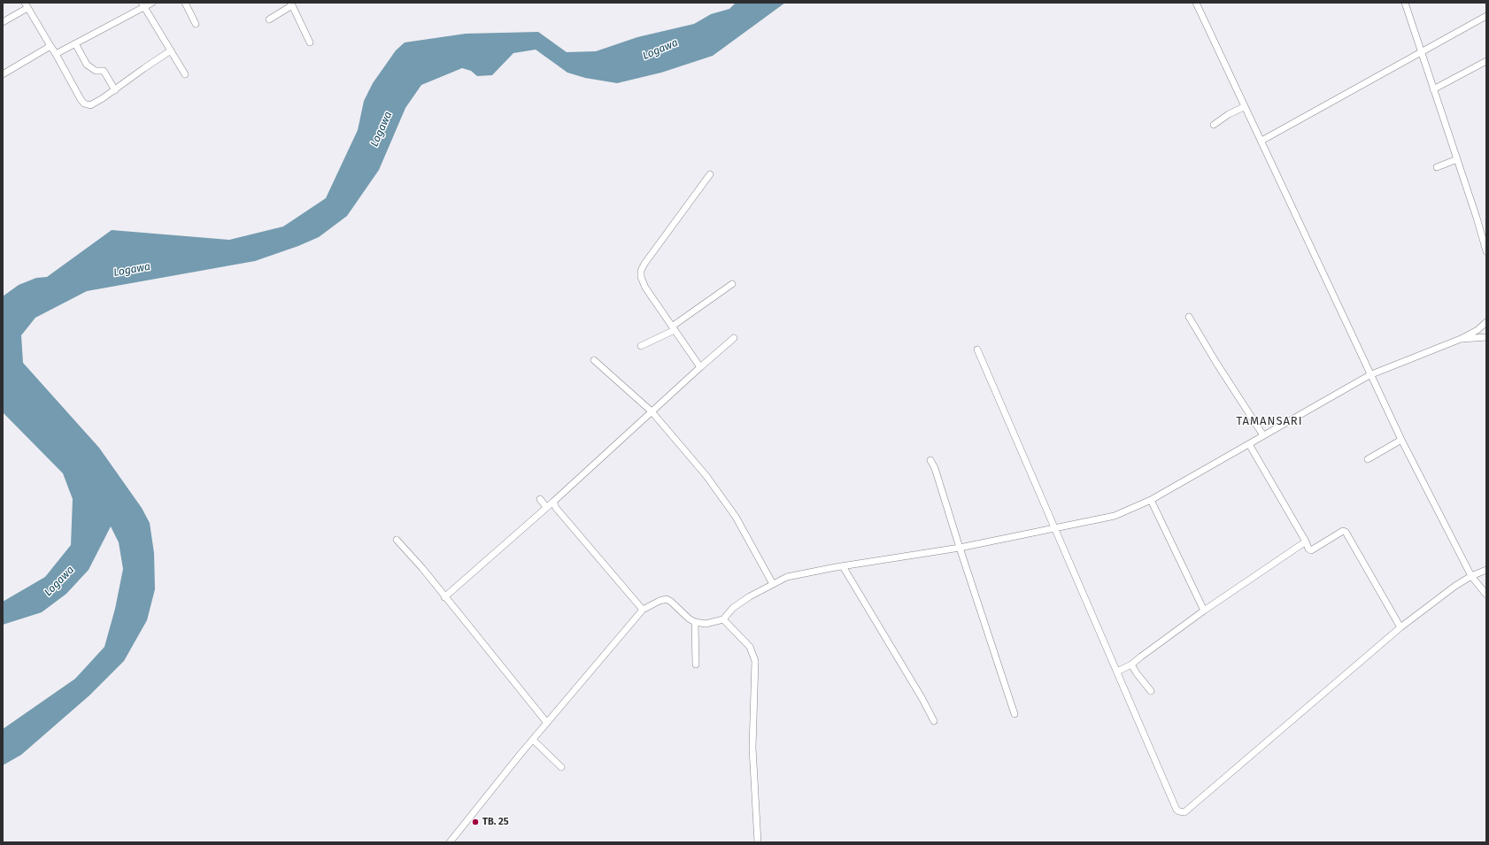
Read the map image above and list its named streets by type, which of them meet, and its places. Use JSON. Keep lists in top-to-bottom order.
{
  "districts": ["TAMANSARI"],
  "water": ["Logawa"],
  "places": ["TB. 25"]
}
